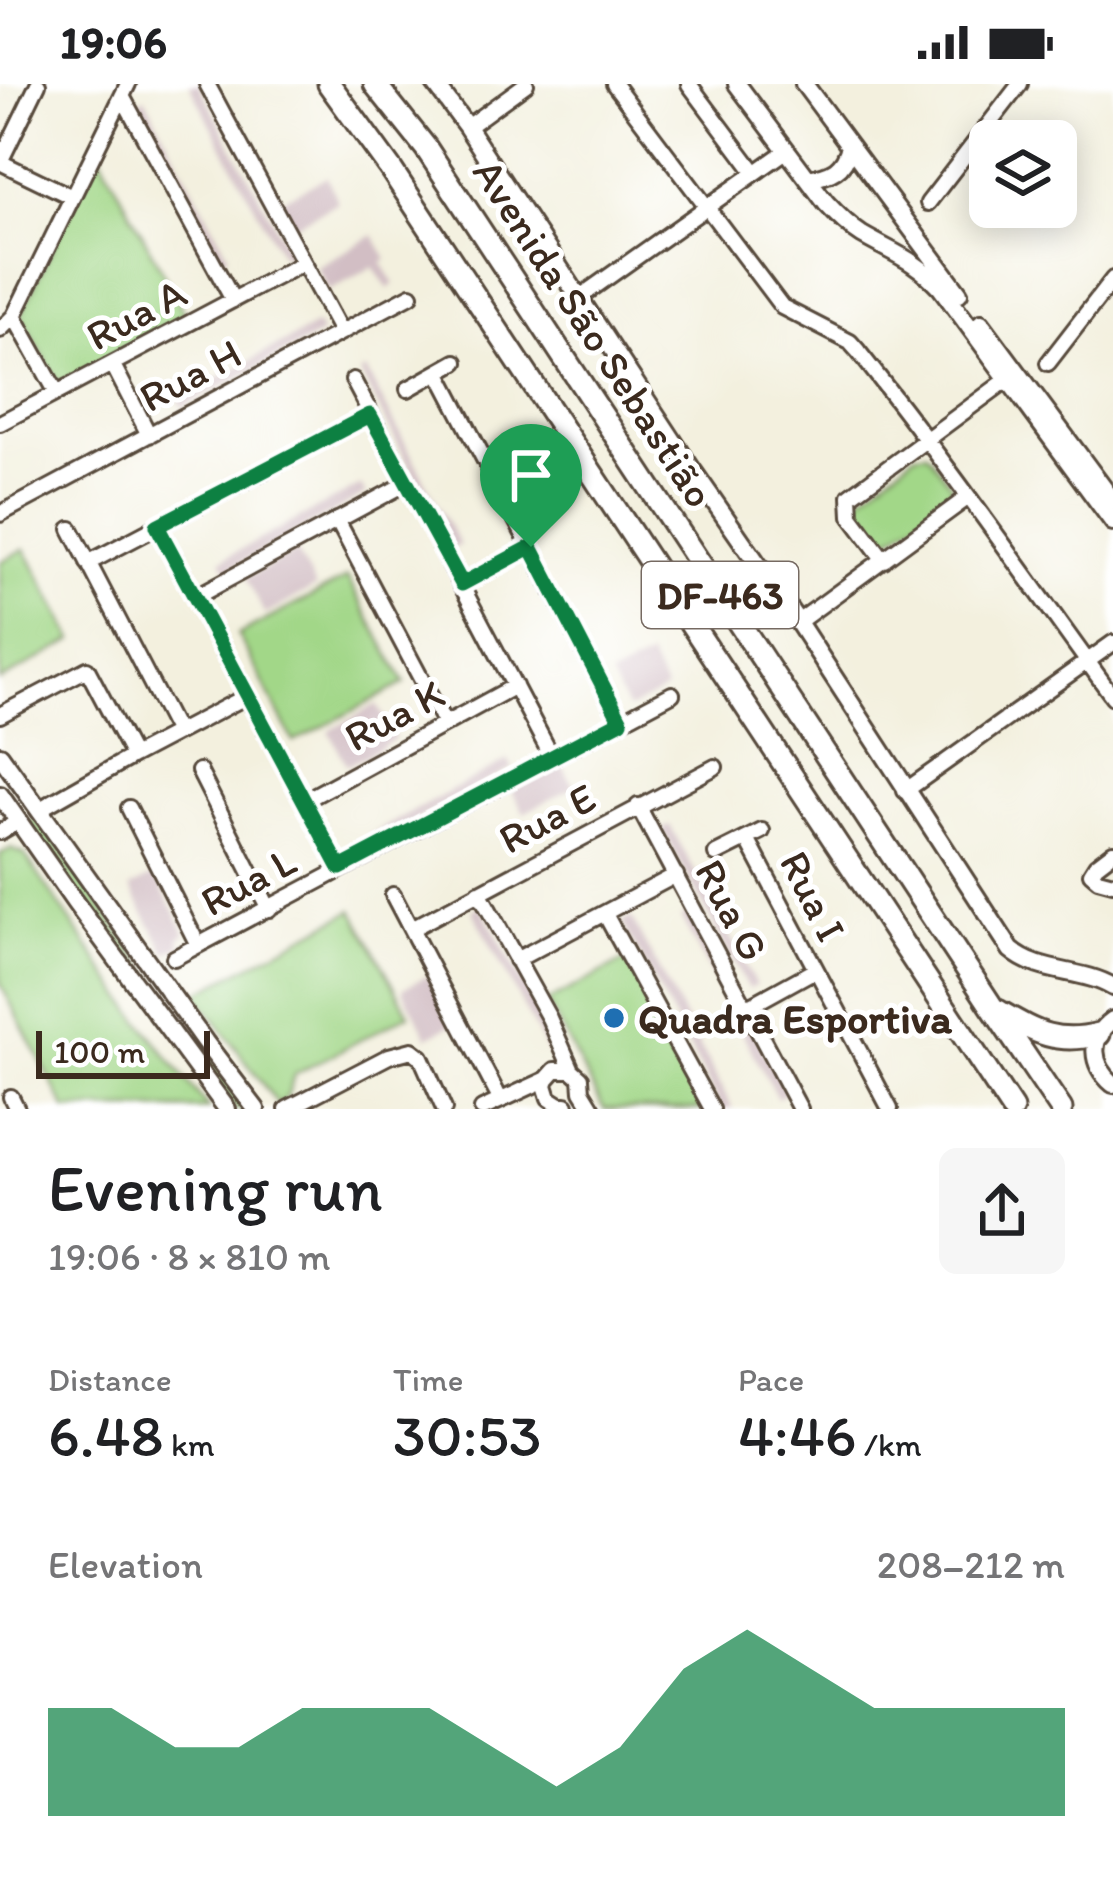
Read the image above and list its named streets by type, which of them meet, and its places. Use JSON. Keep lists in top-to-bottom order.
{
  "streets": {
    "main road": ["Avenida São Sebastião", "DF-463"],
    "street": [
      "Rua A",
      "Rua H",
      "Rua K",
      "Rua E",
      "Rua L",
      "Rua I",
      "Rua G"
    ]
  },
  "crossings": [
    ["Rua E", "Rua G"]
  ],
  "places": ["Quadra Esportiva"],
  "scale_bar": "100 m",
  "page": {
    "status": "19:06",
    "scale": "100 m",
    "heading": ["Evening run", "19:06 · 8 × 810 m"],
    "stats": [
      ["Distance", "6.48 km"],
      ["Time", "30:53"],
      ["Pace", "4:46 /km"]
    ],
    "chart": ["Elevation", "208–212 m"]
  }
}
